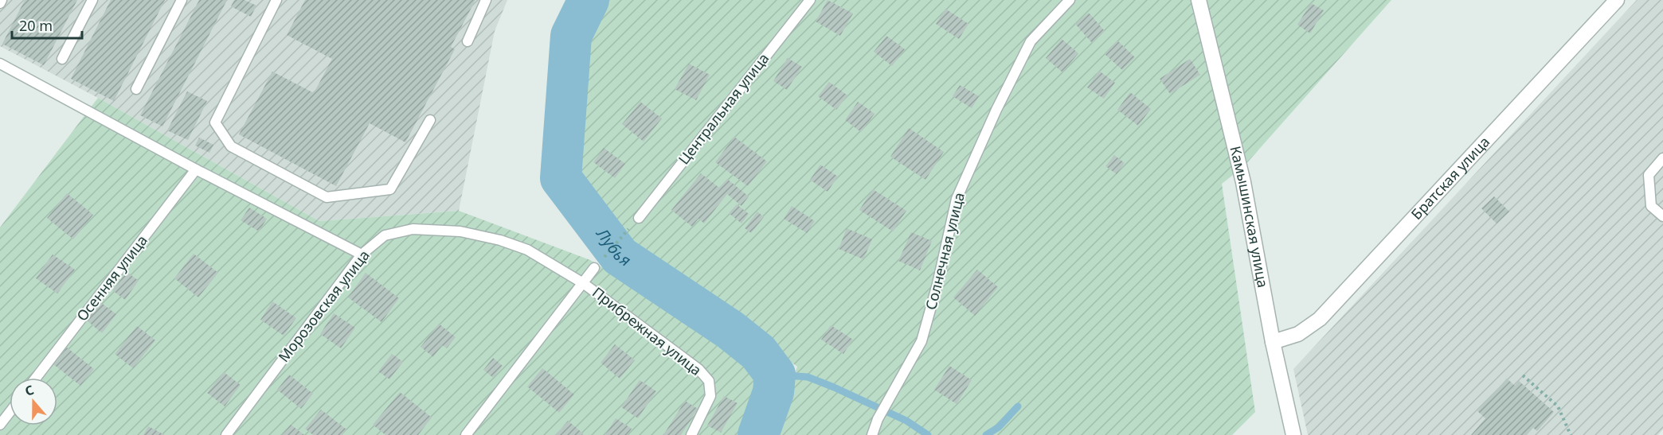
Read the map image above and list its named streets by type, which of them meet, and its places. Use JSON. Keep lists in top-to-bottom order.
{
  "streets": {
    "street": ["Братская улица", "Камышинская улица"],
    "lane": [
      "Центральная улица",
      "Солнечная улица",
      "Осенняя улица",
      "Морозовская улица",
      "Прибрежная улица"
    ]
  },
  "crossings": [
    ["Братская улица", "Камышинская улица"],
    ["Морозовская улица", "Прибрежная улица"]
  ],
  "water": ["Лубья"],
  "scale_bar": "20 m",
  "north": "top"
}
